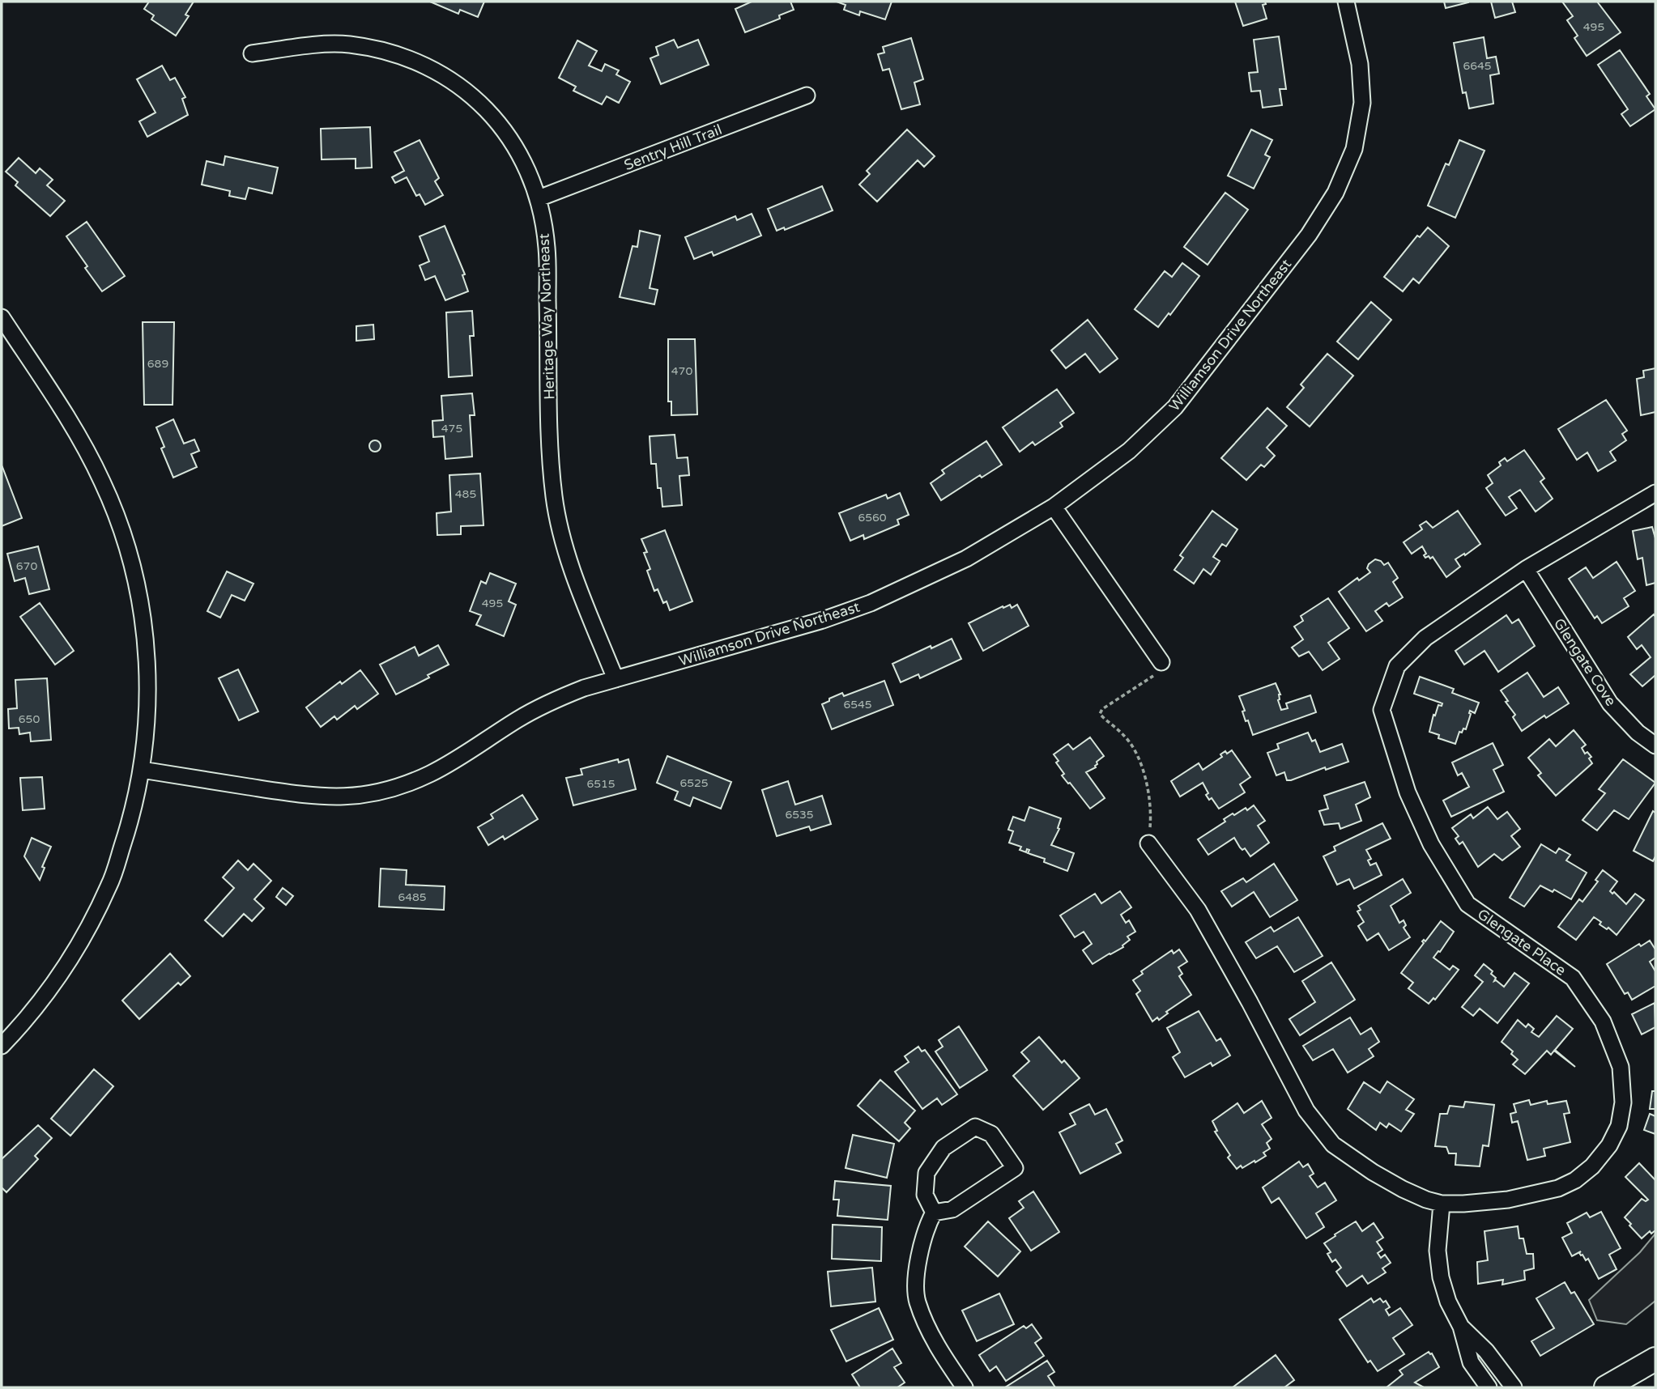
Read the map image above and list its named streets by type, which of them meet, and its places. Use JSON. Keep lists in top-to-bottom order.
{
  "streets": {
    "street": [
      "Sentry Hill Trail",
      "Heritage Way Northeast",
      "Williamson Drive Northeast",
      "Glengate Cove",
      "Glengate Place"
    ]
  },
  "crossings": [
    ["Sentry Hill Trail", "Heritage Way Northeast"],
    ["Heritage Way Northeast", "Williamson Drive Northeast"],
    ["Glengate Cove", "Glengate Place"]
  ],
  "house_numbers": [
    "495",
    "6645",
    "689",
    "470",
    "475",
    "485",
    "6560",
    "670",
    "495",
    "6545",
    "650",
    "6525",
    "6515",
    "6535",
    "6485"
  ]
}
